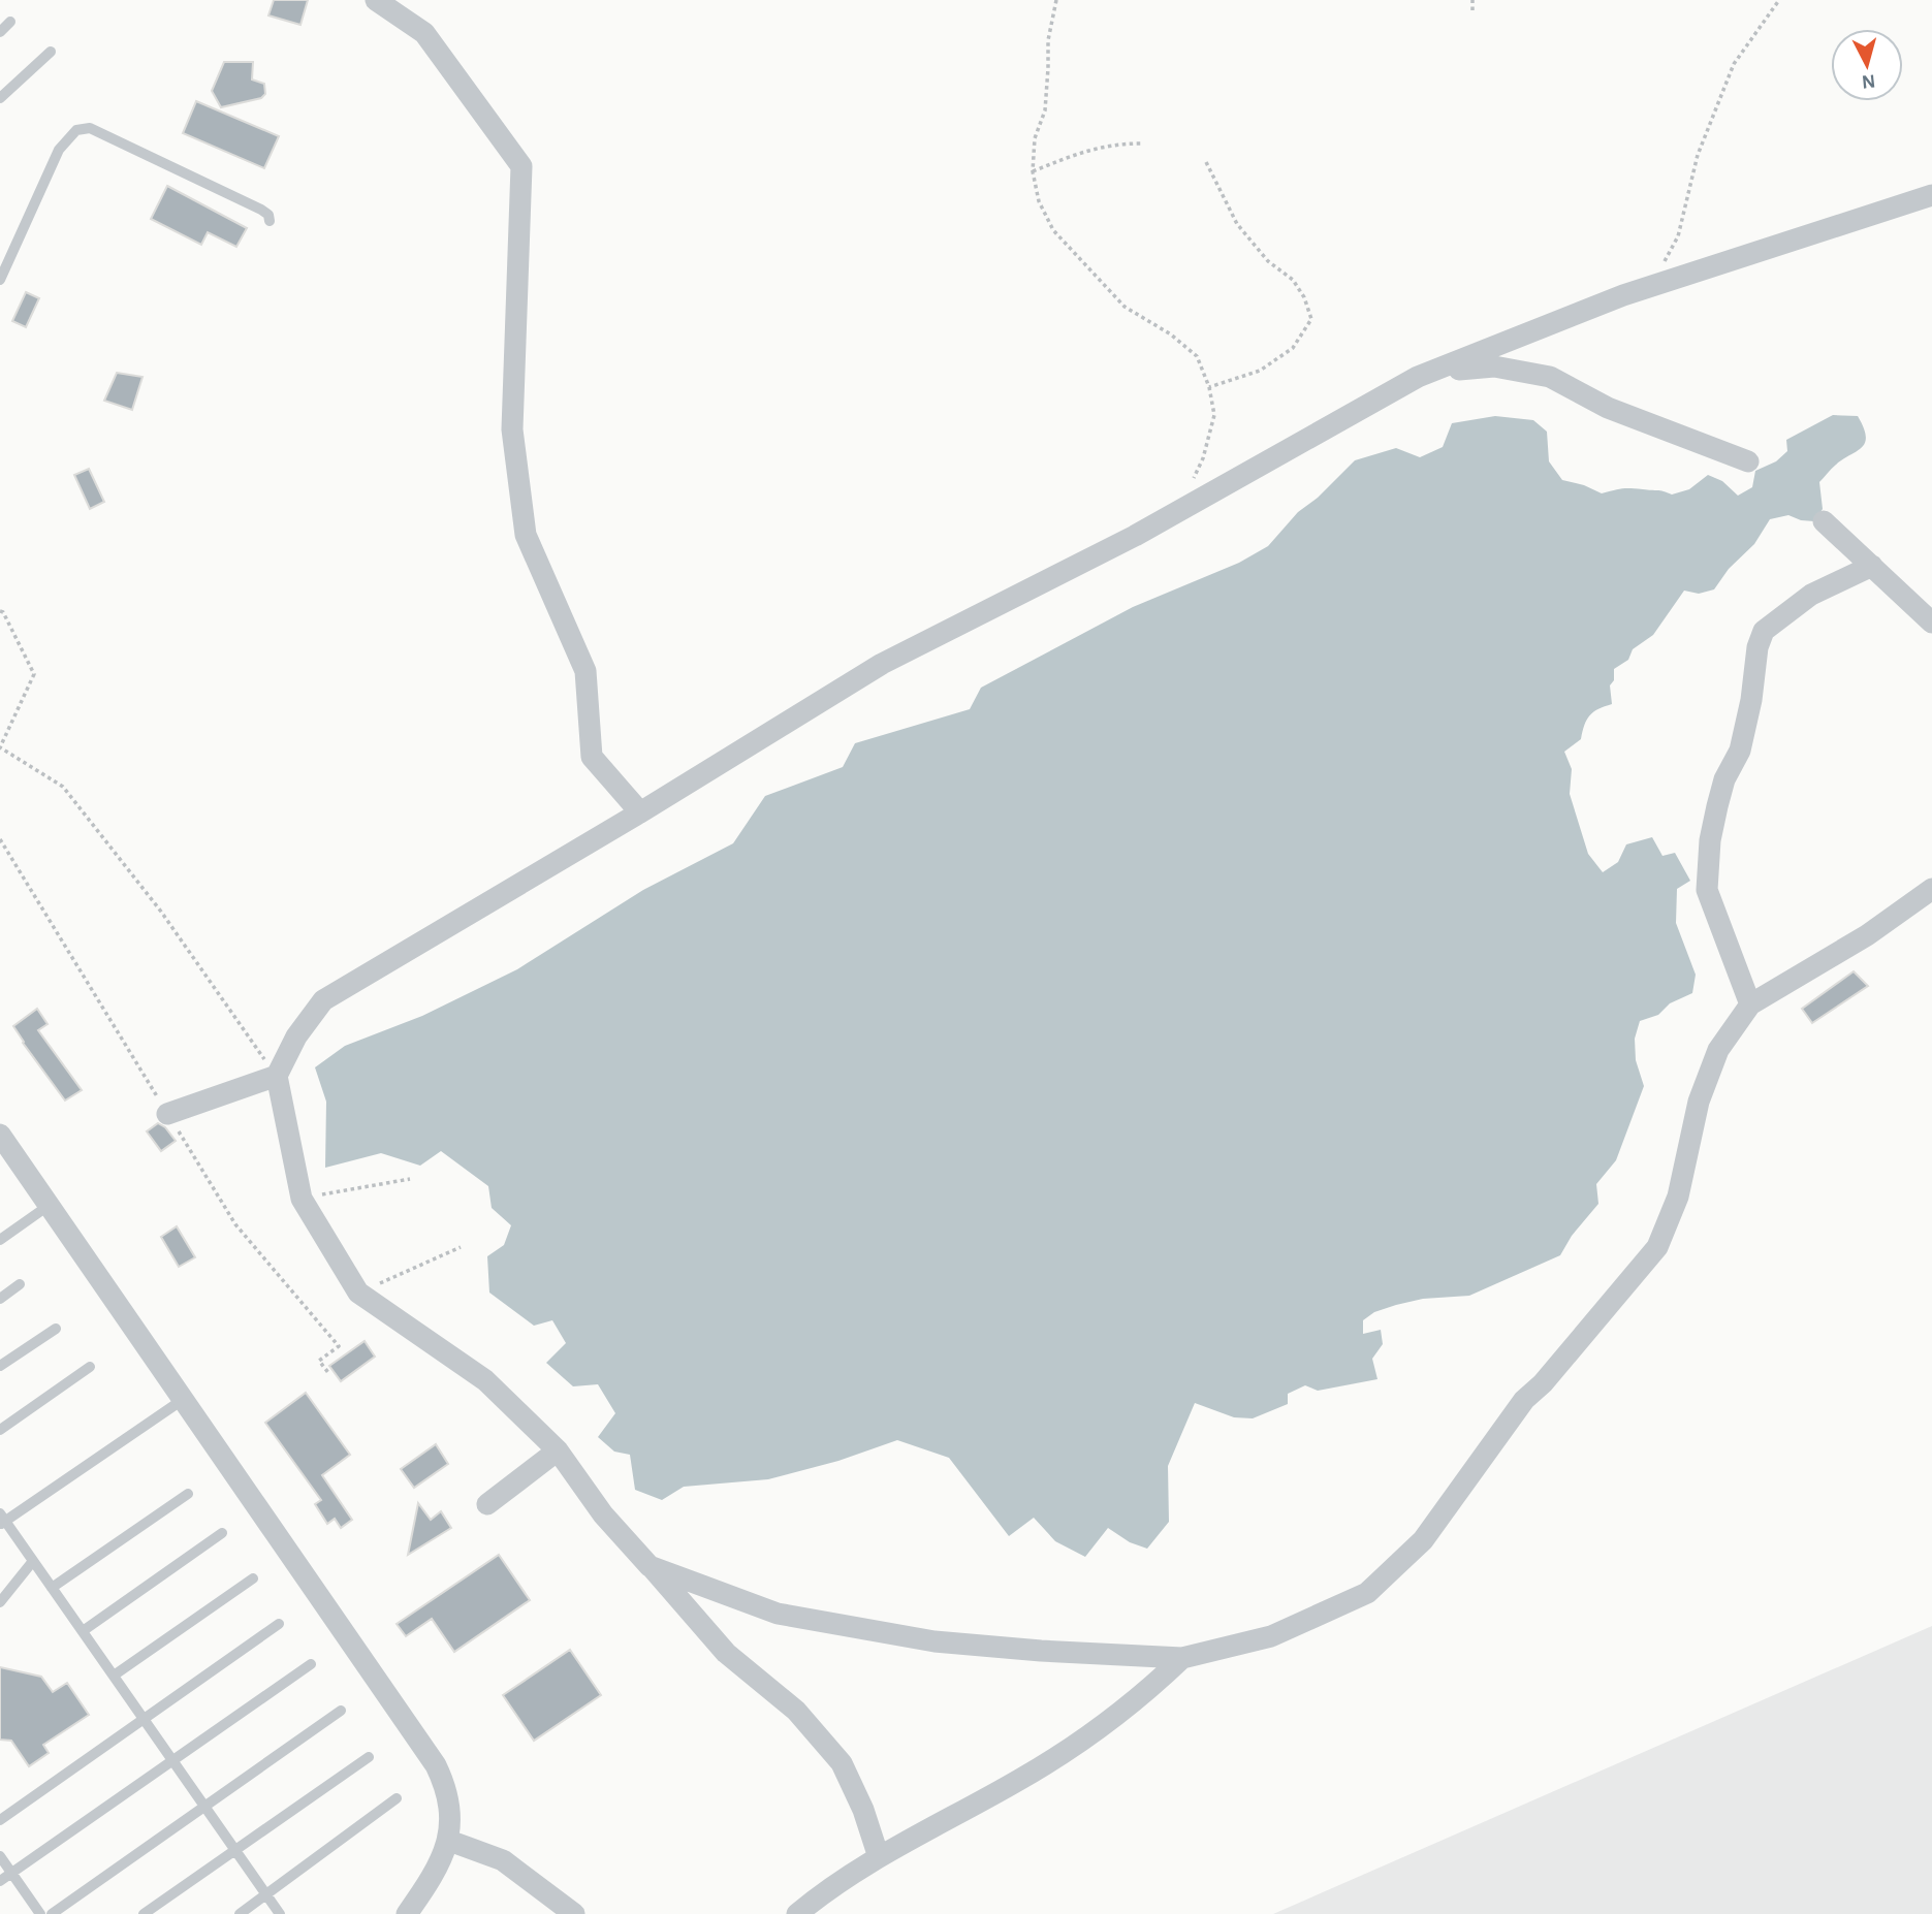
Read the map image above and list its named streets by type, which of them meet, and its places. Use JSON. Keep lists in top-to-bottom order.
{
  "north": "bottom"
}
